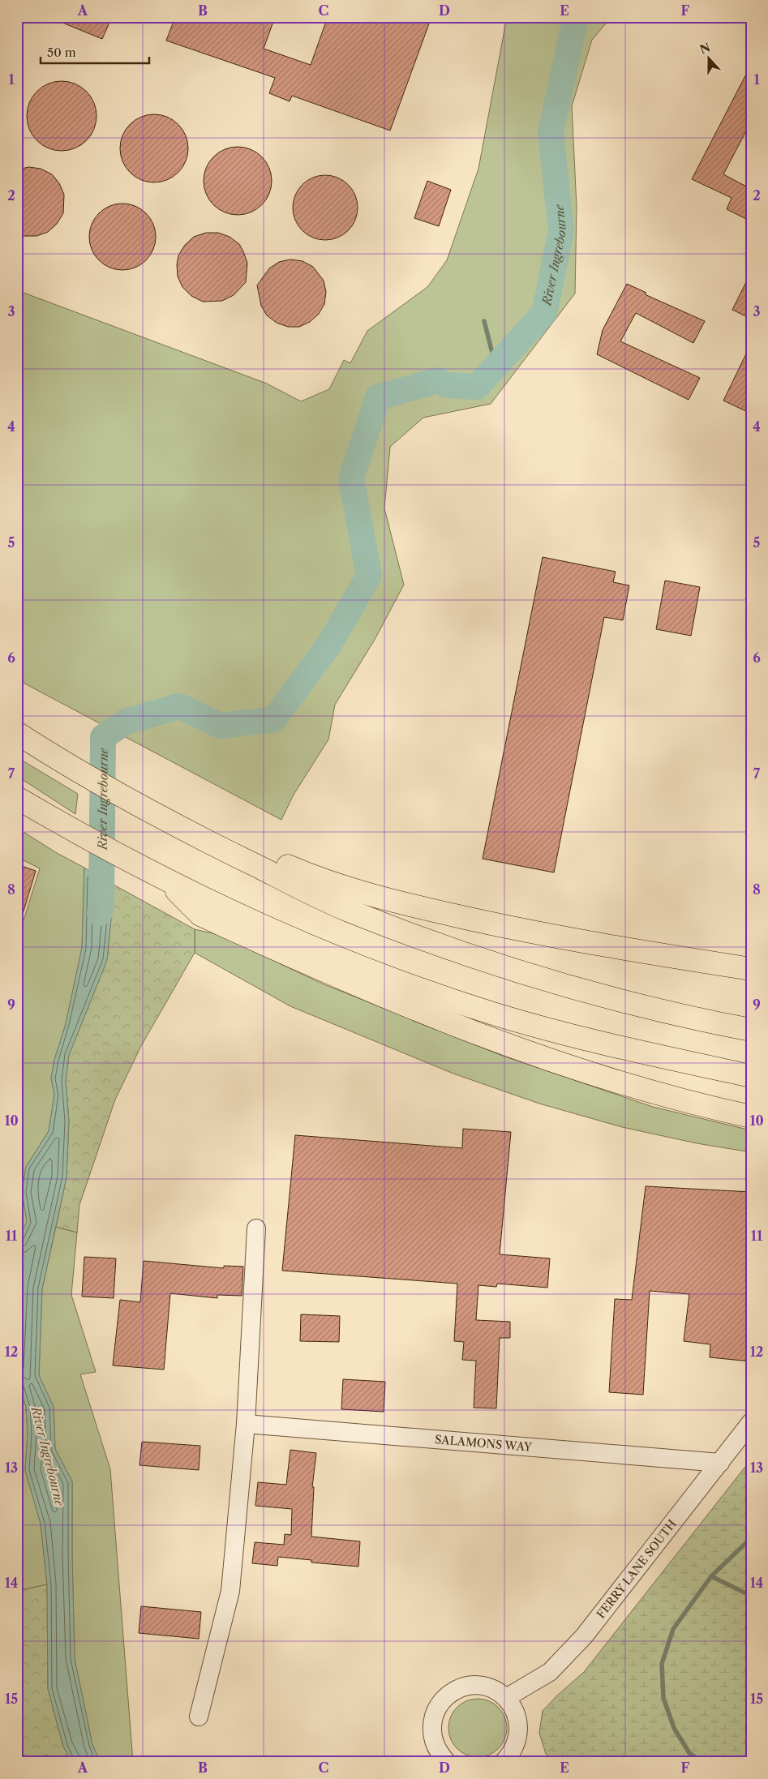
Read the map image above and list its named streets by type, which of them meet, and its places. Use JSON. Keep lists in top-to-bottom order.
{
  "streets": {
    "street": ["SALAMONS WAY", "FERRY LANE SOUTH"]
  },
  "crossings": [
    ["SALAMONS WAY", "FERRY LANE SOUTH"]
  ],
  "water": ["River Ingrebourne"],
  "scale_bar": "50 m",
  "north": "top",
  "grid": {
    "columns": [
      "A",
      "B",
      "C",
      "D",
      "E",
      "F"
    ],
    "rows": [
      "1",
      "2",
      "3",
      "4",
      "5",
      "6",
      "7",
      "8",
      "9",
      "10",
      "11",
      "12",
      "13",
      "14",
      "15"
    ]
  }
}
